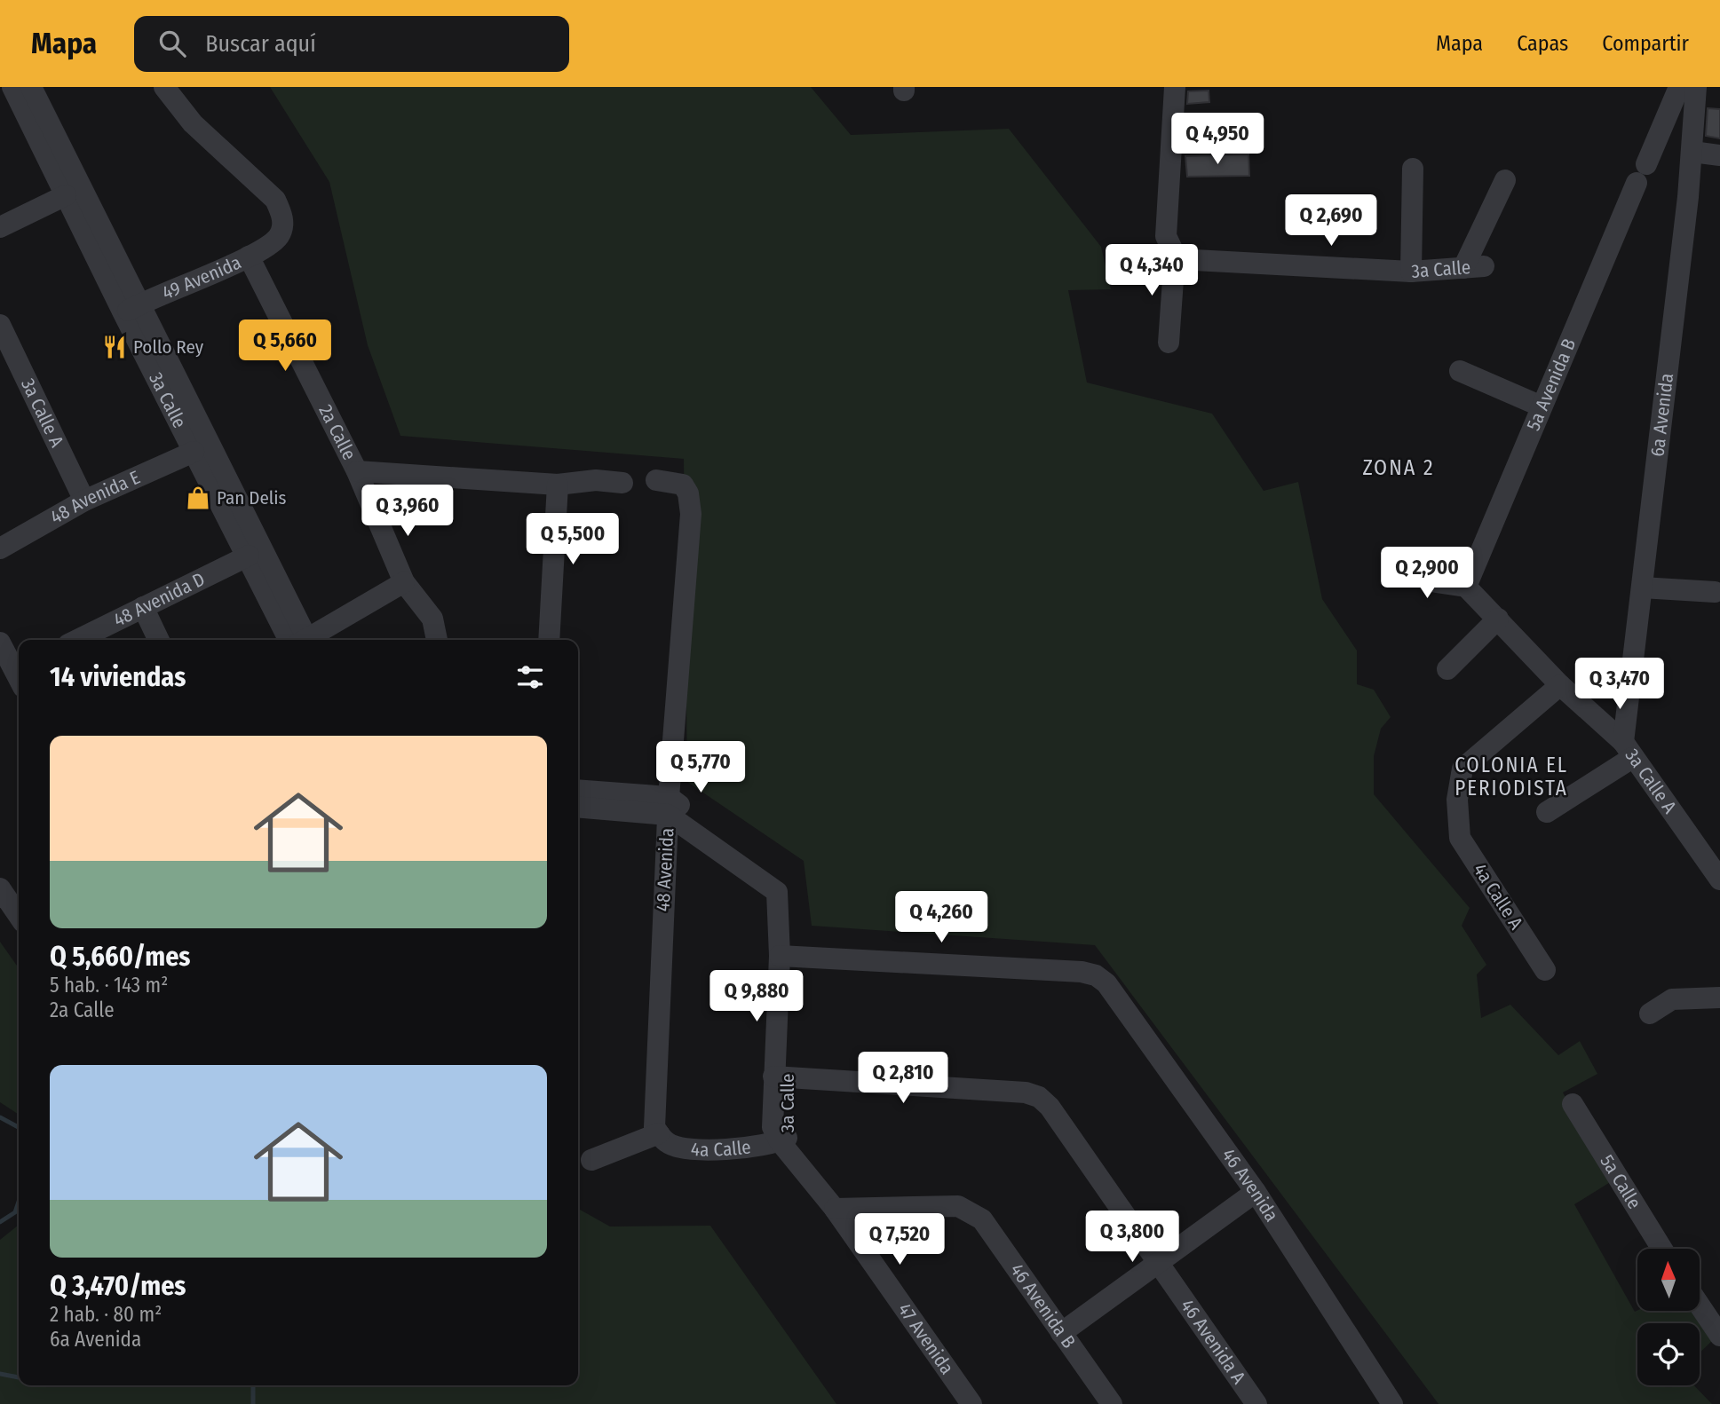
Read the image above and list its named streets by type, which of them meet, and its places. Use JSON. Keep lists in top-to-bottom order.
{
  "streets": {
    "street": [
      "3a Calle",
      "49 Avenida",
      "5a Avenida B",
      "3a Calle A",
      "6a Avenida",
      "2a Calle",
      "48 Avenida E",
      "48 Avenida D",
      "48 Avenida",
      "4a Calle A",
      "4a Calle",
      "5a Calle",
      "46 Avenida",
      "46 Avenida B",
      "47 Avenida",
      "46 Avenida A"
    ]
  },
  "crossings": [
    ["3a Calle", "49 Avenida"],
    ["3a Calle", "48 Avenida E"],
    ["3a Calle", "48 Avenida D"],
    ["3a Calle", "48 Avenida"],
    ["3a Calle", "4a Calle"],
    ["3a Calle", "46 Avenida"],
    ["3a Calle", "47 Avenida"],
    ["3a Calle", "46 Avenida A"],
    ["49 Avenida", "2a Calle"],
    ["5a Avenida B", "3a Calle A"],
    ["3a Calle A", "6a Avenida"],
    ["3a Calle A", "48 Avenida E"],
    ["3a Calle A", "4a Calle A"],
    ["48 Avenida", "4a Calle"],
    ["4a Calle", "47 Avenida"],
    ["46 Avenida B", "47 Avenida"]
  ],
  "districts": ["ZONA 2", "COLONIA EL PERIODISTA"],
  "places": {
    "restaurant": ["Pollo Rey"],
    "shop": ["Pan Delis"]
  },
  "north": "top",
  "page": {
    "header": "Mapa",
    "search": "Buscar aquí",
    "nav": ["Mapa", "Capas", "Compartir"],
    "price": [
      "Q 4,950",
      "Q 2,690",
      "Q 4,340",
      "Q 5,660",
      "Q 3,960",
      "Q 5,500",
      "Q 2,900",
      "Q 3,470",
      "Q 5,770",
      "Q 4,260",
      "Q 9,880",
      "Q 2,810",
      "Q 3,800",
      "Q 7,520"
    ],
    "heading": "14 viviendas",
    "list": [
      {
        "name": "Q 5,660/mes",
        "note": "5 hab. · 143 m² · 2a Calle"
      },
      {
        "name": "Q 3,470/mes",
        "note": "2 hab. · 80 m² · 6a Avenida"
      }
    ]
  }
}
